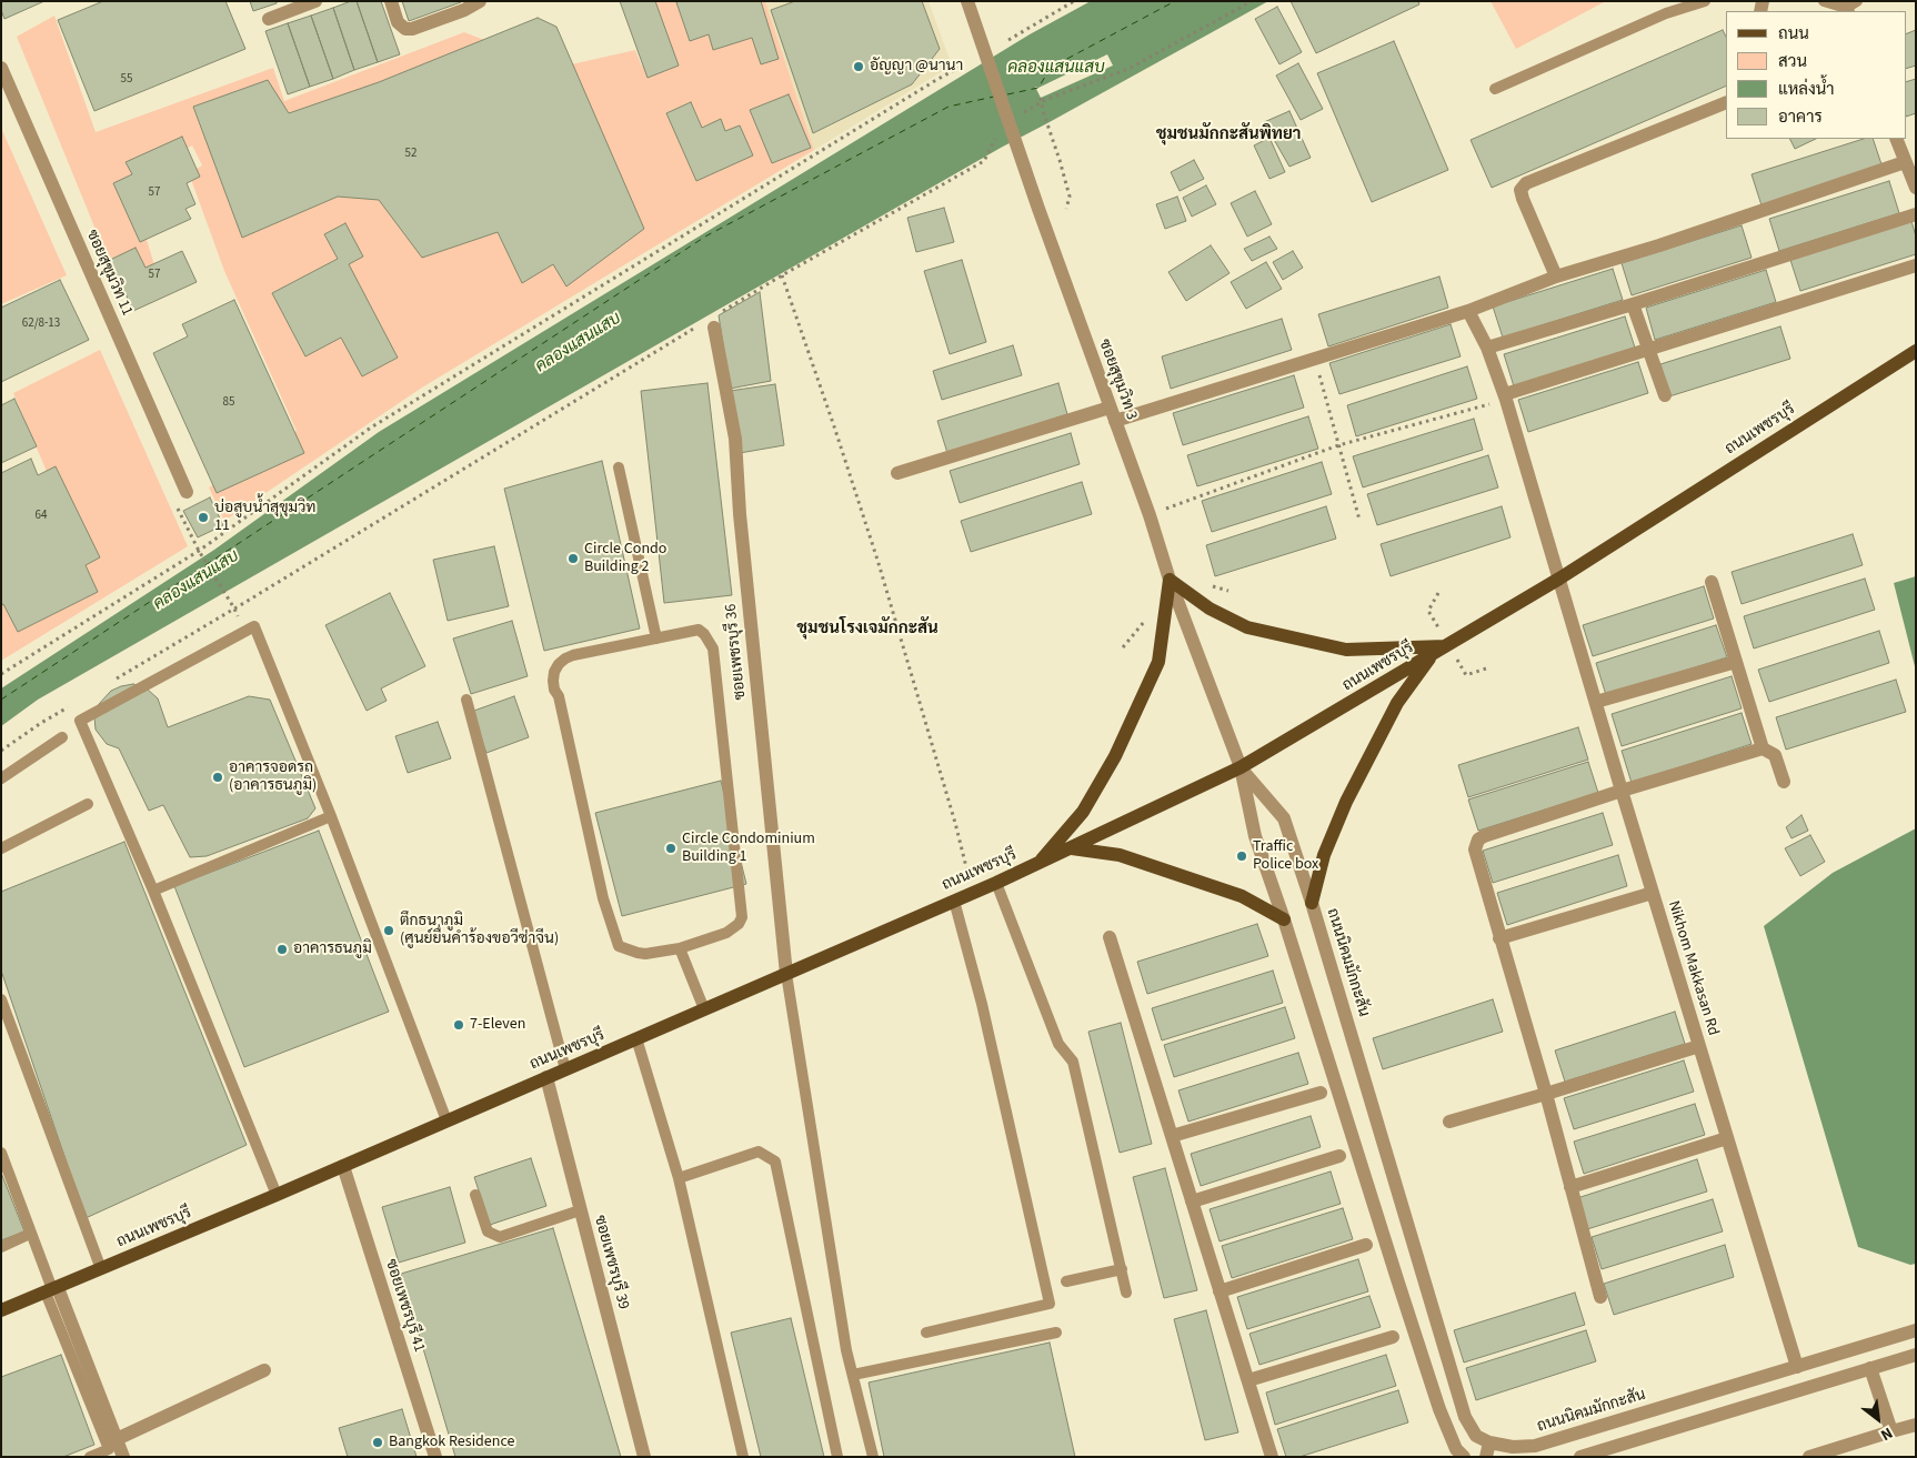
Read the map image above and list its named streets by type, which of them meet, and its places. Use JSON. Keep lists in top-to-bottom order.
{
  "streets": {
    "main road": ["ถนนเพชรบุรี"],
    "street": [
      "ซอยสุขุมวิท 11",
      "ซอยสุขุมวิท 3",
      "ซอยเพชรบุรี 36",
      "ถนนนิคมมักกะสัน",
      "Nikhom Makkasan Rd",
      "ซอยเพชรบุรี 39",
      "ซอยเพชรบุรี 41"
    ]
  },
  "crossings": [
    ["ซอยสุขุมวิท 3", "ถนนเพชรบุรี"],
    ["ซอยสุขุมวิท 3", "ถนนนิคมมักกะสัน"],
    ["ถนนเพชรบุรี", "ซอยเพชรบุรี 36"],
    ["ถนนเพชรบุรี", "ถนนนิคมมักกะสัน"],
    ["ถนนเพชรบุรี", "Nikhom Makkasan Rd"],
    ["ถนนเพชรบุรี", "ซอยเพชรบุรี 39"],
    ["ถนนเพชรบุรี", "ซอยเพชรบุรี 41"],
    ["ถนนนิคมมักกะสัน", "Nikhom Makkasan Rd"]
  ],
  "districts": ["ชุมชนมักกะสันพิทยา", "ชุมชนโรงเจมักกะสัน"],
  "water": ["คลองแสนแสบ"],
  "places": [
    "อัญญา @นานา",
    "บ่อสูบน้ำสุขุมวิท 11",
    "Circle Condo Building 2",
    "อาคารจอดรถ (อาคารธนภูมิ)",
    "Circle Condominium Building 1",
    "Traffic Police box",
    "ตึกธนาภูมิ (ศูนย์ยื่นคำร้องขอวีซ่าจีน)",
    "อาคารธนภูมิ",
    "7-Eleven",
    "Bangkok Residence"
  ],
  "house_numbers": [
    "55",
    "52",
    "57",
    "57",
    "62/8-13",
    "85",
    "64"
  ],
  "legend": [
    "ถนน",
    "สวน",
    "แหล่งน้ำ",
    "อาคาร"
  ],
  "north": "bottom right"
}
